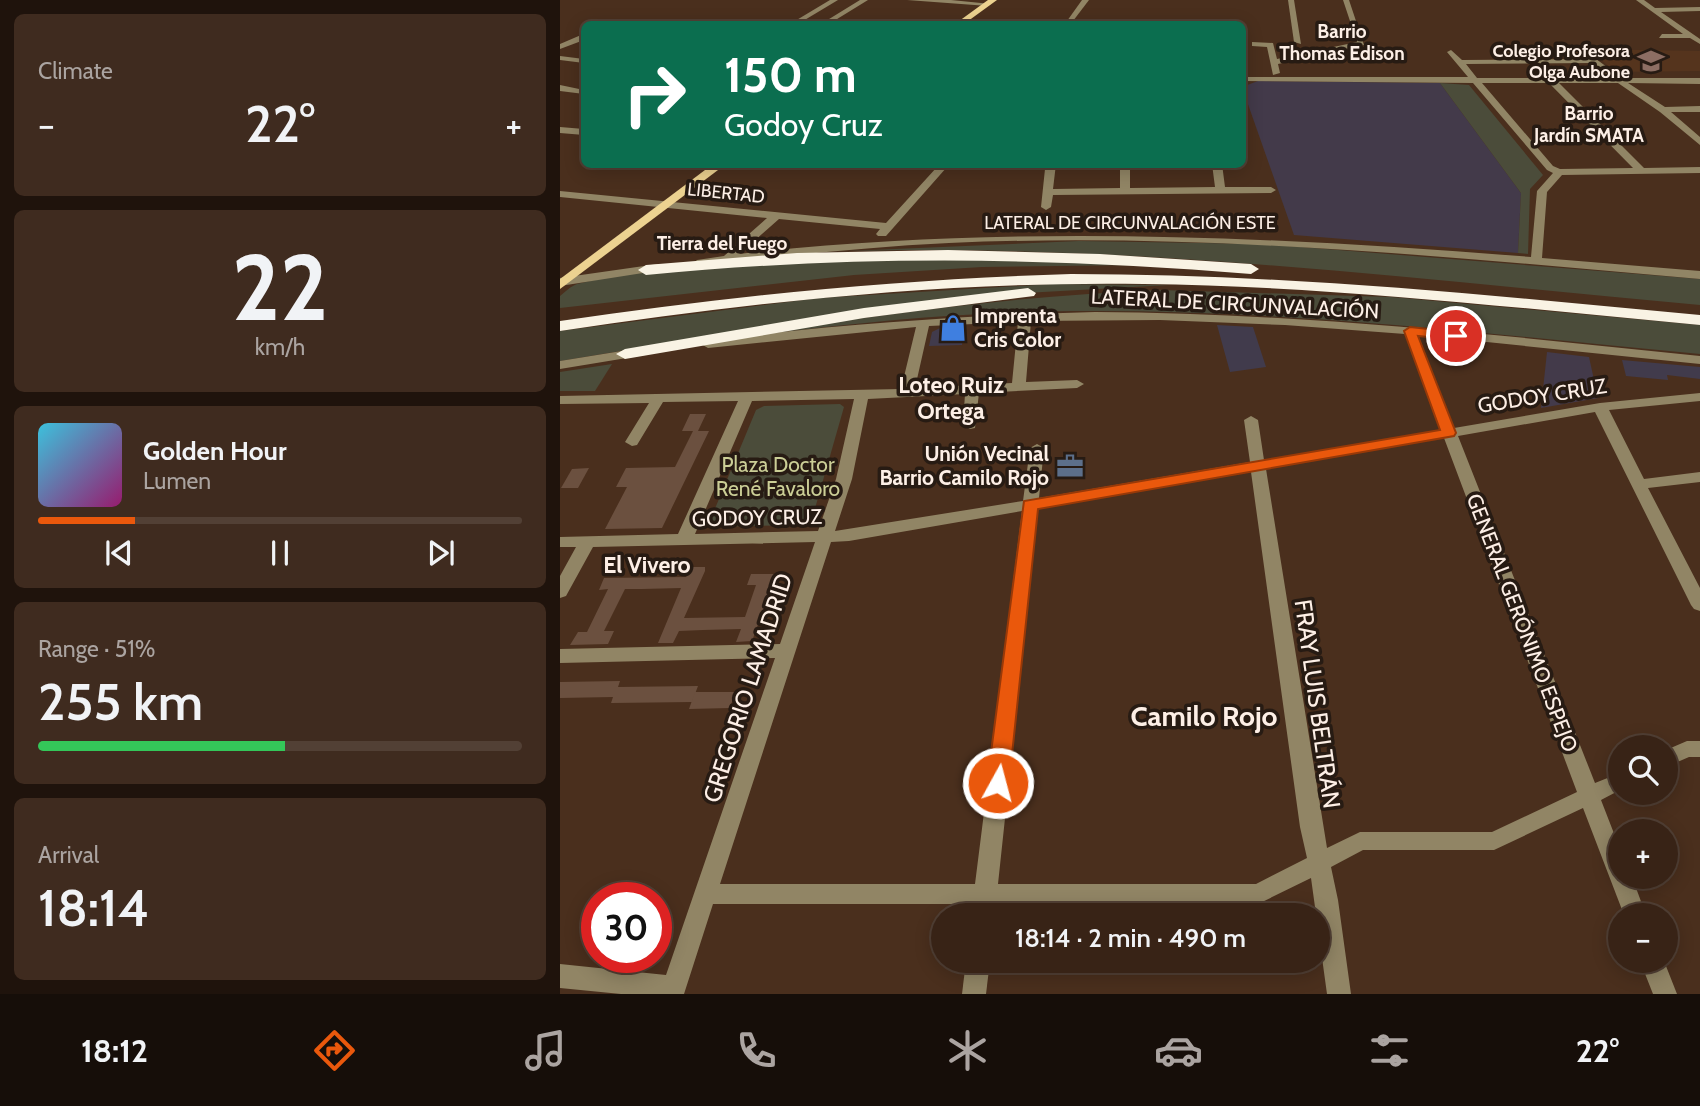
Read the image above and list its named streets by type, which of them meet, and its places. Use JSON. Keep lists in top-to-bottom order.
{
  "streets": {
    "street": [
      "LIBERTAD",
      "LATERAL DE CIRCUNVALACIÓN ESTE",
      "LATERAL DE CIRCUNVALACIÓN",
      "GODOY CRUZ",
      "GENERAL GERÓNIMO ESPEJO",
      "GREGORIO LAMADRID",
      "FRAY LUIS BELTRÁN"
    ]
  },
  "crossings": [
    ["LATERAL DE CIRCUNVALACIÓN", "GENERAL GERÓNIMO ESPEJO"],
    ["GODOY CRUZ", "GENERAL GERÓNIMO ESPEJO"],
    ["GODOY CRUZ", "GREGORIO LAMADRID"],
    ["GODOY CRUZ", "FRAY LUIS BELTRÁN"]
  ],
  "districts": [
    "Barrio Thomas Edison",
    "Barrio Jardín SMATA",
    "Tierra del Fuego",
    "Loteo Ruiz Ortega",
    "El Vivero",
    "Camilo Rojo"
  ],
  "parks": ["Plaza Doctor René Favaloro"],
  "places": {
    "school or university": ["Colegio Profesora Olga Aubone"],
    "shop": ["Imprenta Cris Color"],
    "office": ["Unión Vecinal Barrio Camilo Rojo"]
  },
  "page": {
    "tile": [
      "Climate",
      ["22", "km/h"],
      ["Range · 51%", "255 km"],
      ["Arrival", "18:14"]
    ],
    "turn": ["150 m", "Godoy Cruz"],
    "heat": ["−", "22°", "+"],
    "song": ["Golden Hour", "Lumen"],
    "map_buttons": ["+", "−"],
    "limit": "30",
    "trip": "18:14 · 2 min · 490 m",
    "tabs": ["18:12", "22°"]
  }
}
